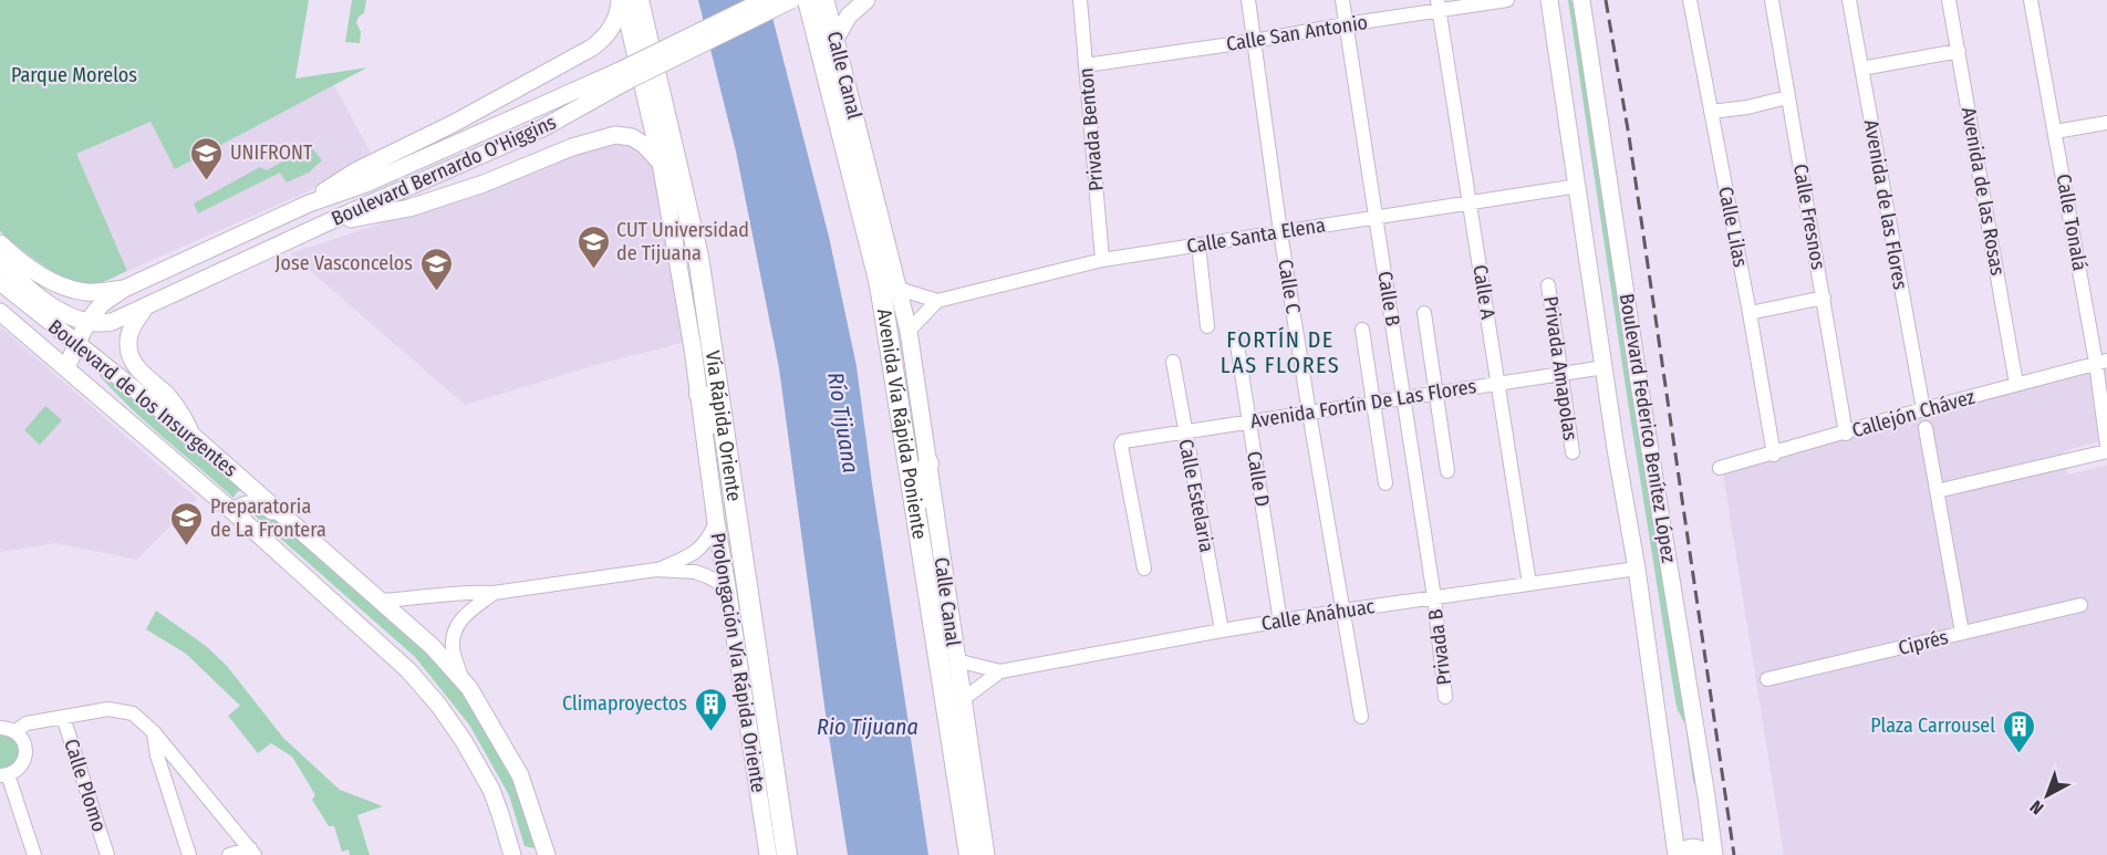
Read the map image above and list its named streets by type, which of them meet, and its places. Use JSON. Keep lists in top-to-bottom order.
{
  "streets": {
    "highway": ["Avenida Vía Rápida Poniente", "Vía Rápida Oriente"],
    "main road": [
      "Calle Canal",
      "Boulevard Bernardo O'Higgins",
      "Boulevard de los Insurgentes",
      "Boulevard Federico Benítez López",
      "Prolongación Vía Rápida Oriente"
    ],
    "street": [
      "Calle San Antonio",
      "Privada Benton",
      "Avenida de las Rosas",
      "Avenida de las Flores",
      "Calle Fresnos",
      "Calle Tonalá",
      "Calle Lilas",
      "Calle Santa Elena",
      "Calle C",
      "Calle A",
      "Calle B",
      "Privada Amapolas",
      "Avenida Fortín De Las Flores",
      "Callejón Chávez",
      "Calle D",
      "Calle Estelaria",
      "Calle Anáhuac",
      "Ciprés",
      "Privada B",
      "Calle Plomo"
    ]
  },
  "crossings": [
    ["Calle San Antonio", "Privada Benton"],
    ["Calle San Antonio", "Calle C"],
    ["Calle San Antonio", "Calle A"],
    ["Calle San Antonio", "Calle B"],
    ["Calle Canal", "Avenida Vía Rápida Poniente"],
    ["Calle Canal", "Calle Anáhuac"],
    ["Privada Benton", "Calle Santa Elena"],
    ["Boulevard Bernardo O'Higgins", "Boulevard de los Insurgentes"],
    ["Avenida de las Rosas", "Callejón Chávez"],
    ["Avenida de las Flores", "Callejón Chávez"],
    ["Calle Fresnos", "Callejón Chávez"],
    ["Calle Tonalá", "Callejón Chávez"],
    ["Calle Lilas", "Callejón Chávez"],
    ["Calle Santa Elena", "Calle C"],
    ["Calle Santa Elena", "Calle A"],
    ["Calle Santa Elena", "Calle B"],
    ["Calle Santa Elena", "Boulevard Federico Benítez López"],
    ["Calle C", "Avenida Fortín De Las Flores"],
    ["Calle C", "Calle Anáhuac"],
    ["Calle A", "Avenida Fortín De Las Flores"],
    ["Calle A", "Calle Anáhuac"],
    ["Calle B", "Avenida Fortín De Las Flores"],
    ["Calle B", "Calle Anáhuac"],
    ["Calle B", "Privada B"],
    ["Privada Amapolas", "Avenida Fortín De Las Flores"],
    ["Avenida Fortín De Las Flores", "Boulevard Federico Benítez López"],
    ["Avenida Fortín De Las Flores", "Calle D"],
    ["Avenida Fortín De Las Flores", "Calle Estelaria"],
    ["Boulevard Federico Benítez López", "Calle Anáhuac"],
    ["Calle D", "Calle Anáhuac"],
    ["Calle Estelaria", "Calle Anáhuac"],
    ["Calle Anáhuac", "Privada B"]
  ],
  "districts": ["FORTÍN DE LAS FLORES"],
  "water": ["Río Tijuana", "Rio Tijuana"],
  "parks": ["Parque Morelos"],
  "places": {
    "school or university": [
      "UNIFRONT",
      "CUT Universidad de Tijuana",
      "Jose Vasconcelos",
      "Preparatoria de La Frontera"
    ],
    "building": ["Climaproyectos", "Plaza Carrousel"]
  },
  "north": "bottom left"
}
